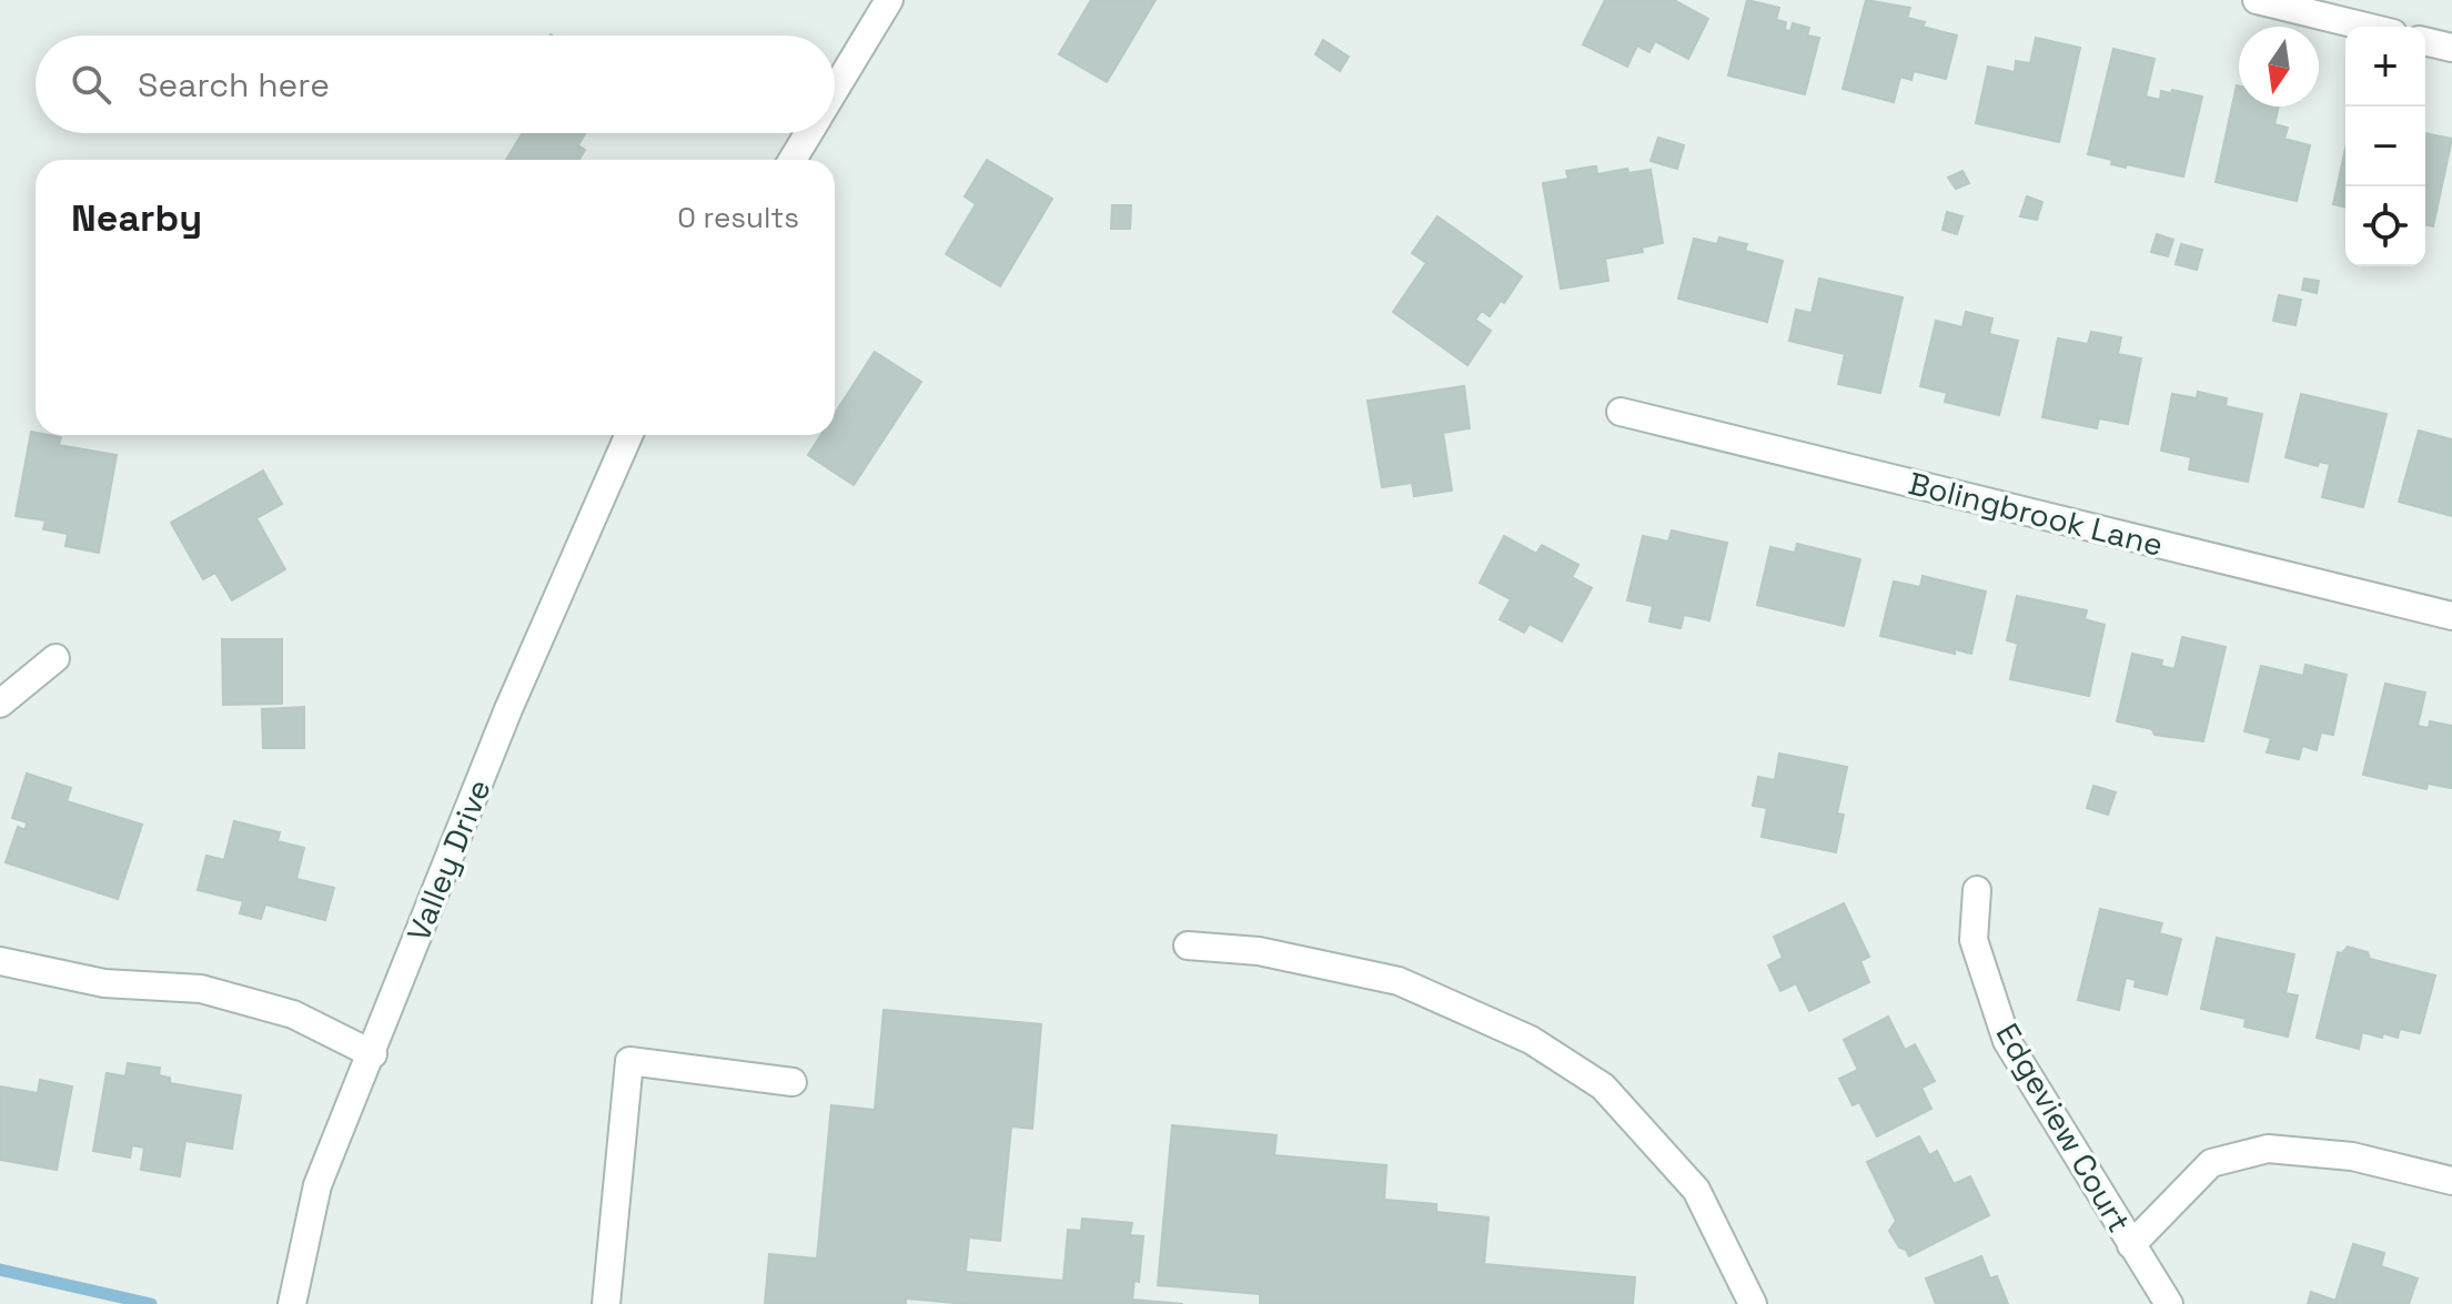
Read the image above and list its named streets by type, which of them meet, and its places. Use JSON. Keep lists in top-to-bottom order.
{
  "streets": {
    "street": ["Bolingbrook Lane", "Valley Drive", "Edgeview Court"]
  },
  "north": "bottom",
  "page": {
    "map_buttons": ["+", "−"],
    "search": "Search here",
    "heading": ["Nearby", "0 results"]
  }
}
